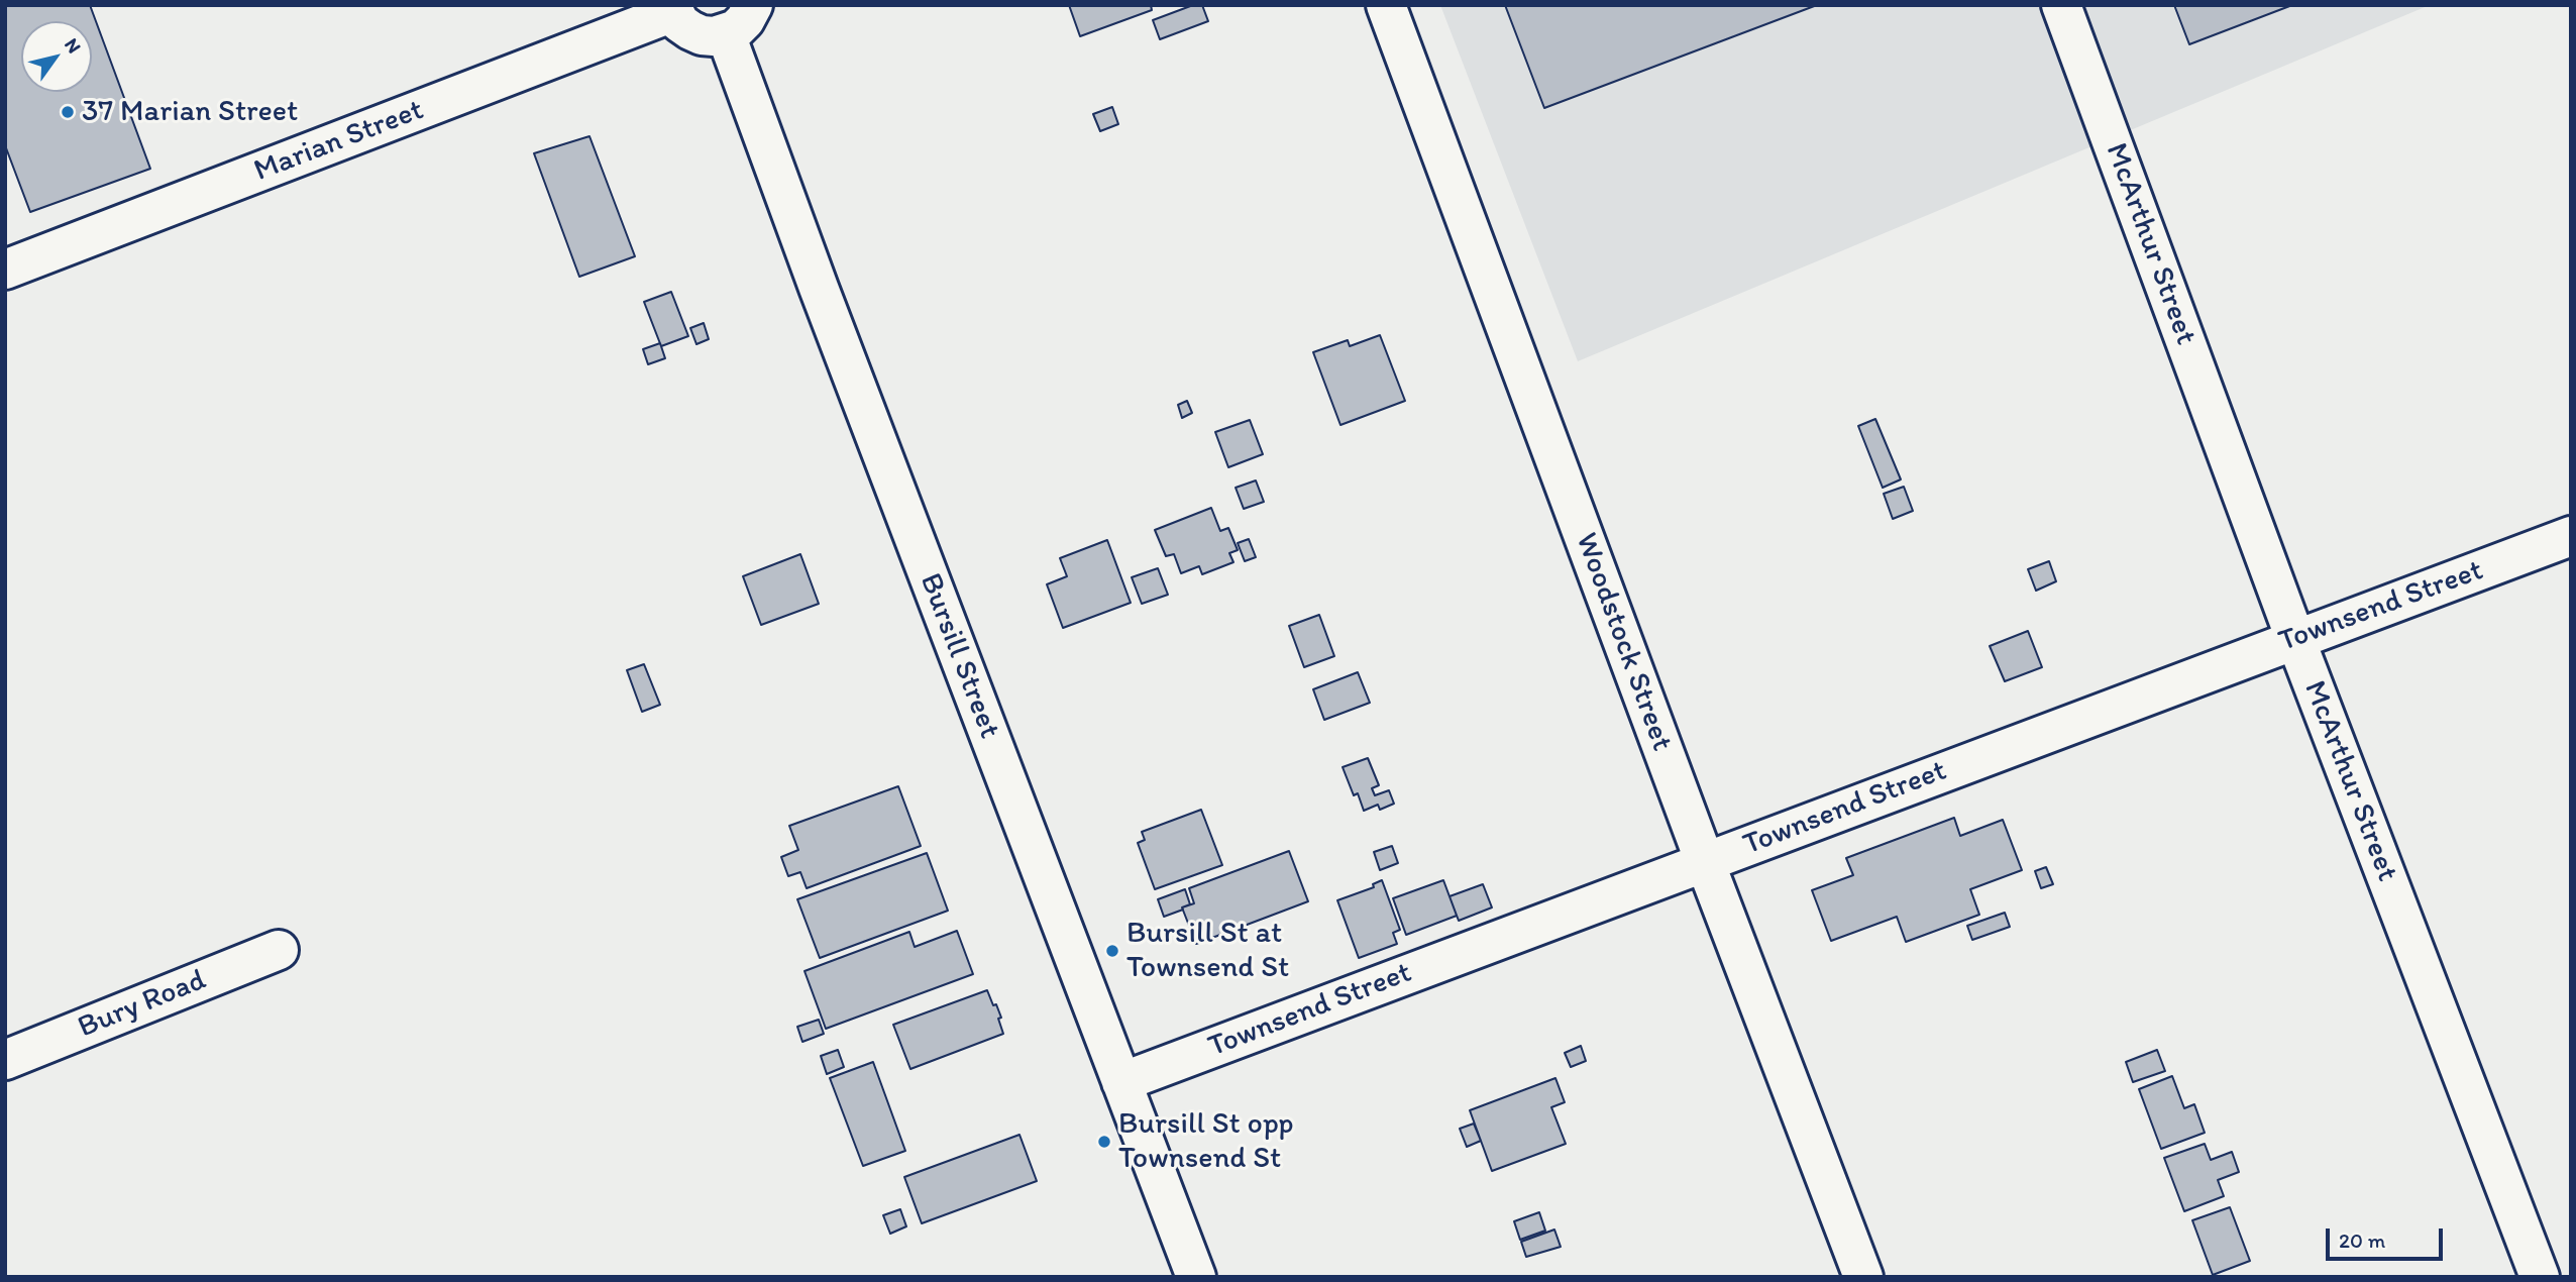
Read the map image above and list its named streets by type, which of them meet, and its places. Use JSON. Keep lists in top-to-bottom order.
{
  "streets": {
    "street": [
      "Marian Street",
      "McArthur Street",
      "Townsend Street",
      "Woodstock Street",
      "Bursill Street",
      "Bury Road"
    ]
  },
  "crossings": [
    ["McArthur Street", "Townsend Street"],
    ["Townsend Street", "Woodstock Street"],
    ["Townsend Street", "Bursill Street"]
  ],
  "places": ["37 Marian Street", "Bursill St at Townsend St", "Bursill St opp Townsend St"],
  "scale_bar": "20 m",
  "north": "top right"
}
